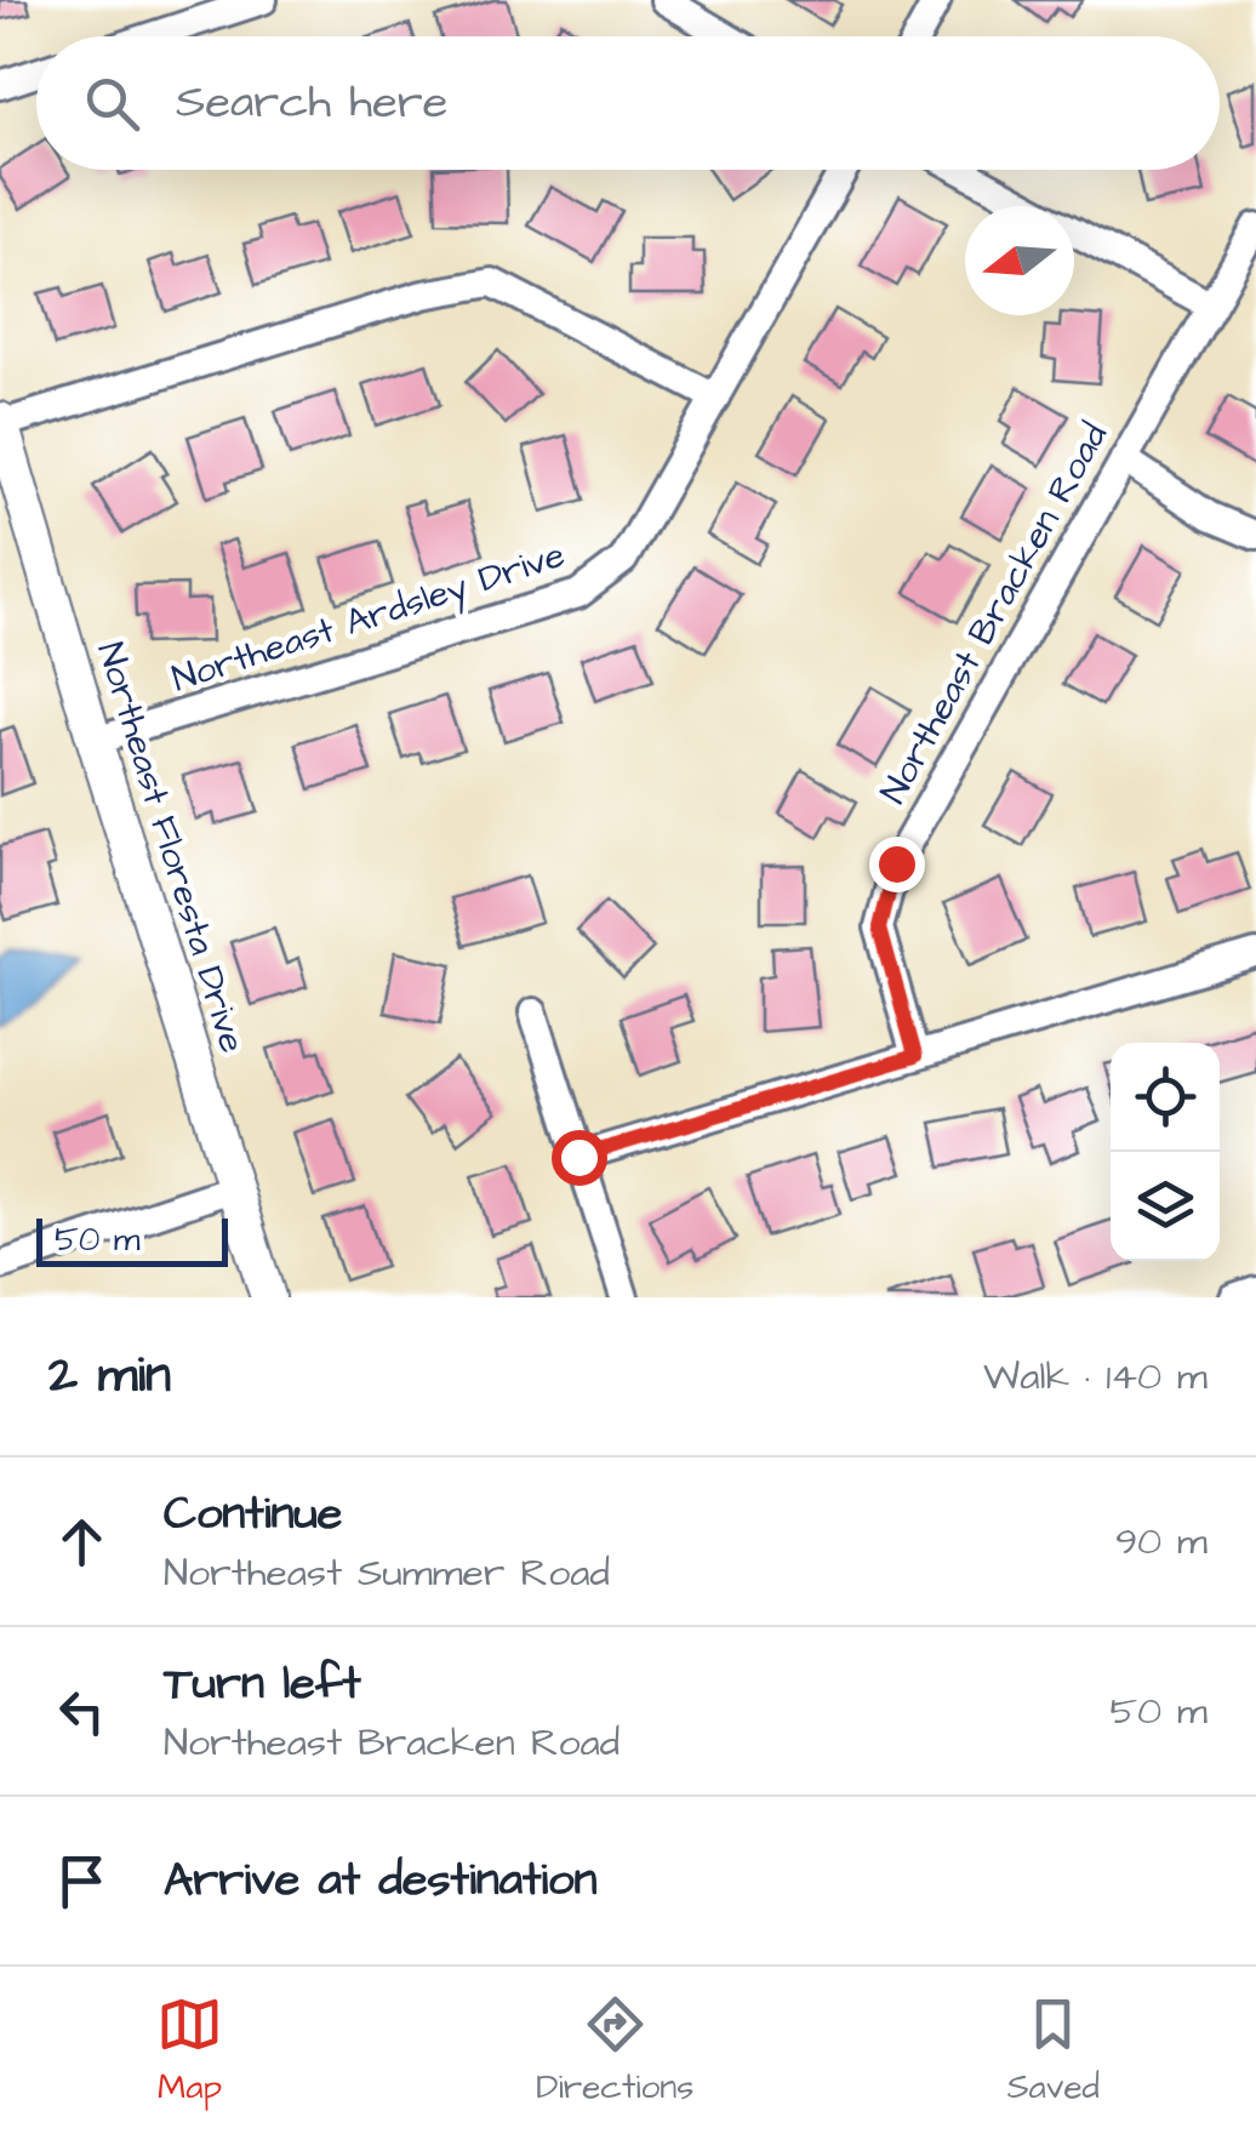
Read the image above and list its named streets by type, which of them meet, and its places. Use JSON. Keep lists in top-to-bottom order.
{
  "streets": {
    "street": ["Northeast Bracken Road", "Northeast Ardsley Drive", "Northeast Floresta Drive"]
  },
  "crossings": [
    ["Northeast Ardsley Drive", "Northeast Floresta Drive"]
  ],
  "scale_bar": "50 m",
  "north": "left",
  "page": {
    "search": "Search here",
    "scale": "50 m",
    "heading": ["2 min", "Walk · 140 m"],
    "list": [
      ["Continue", "Northeast Summer Road", "90 m"],
      ["Turn left", "Northeast Bracken Road", "50 m"],
      "Arrive at destination"
    ],
    "nav": ["Map", "Directions", "Saved"]
  }
}
